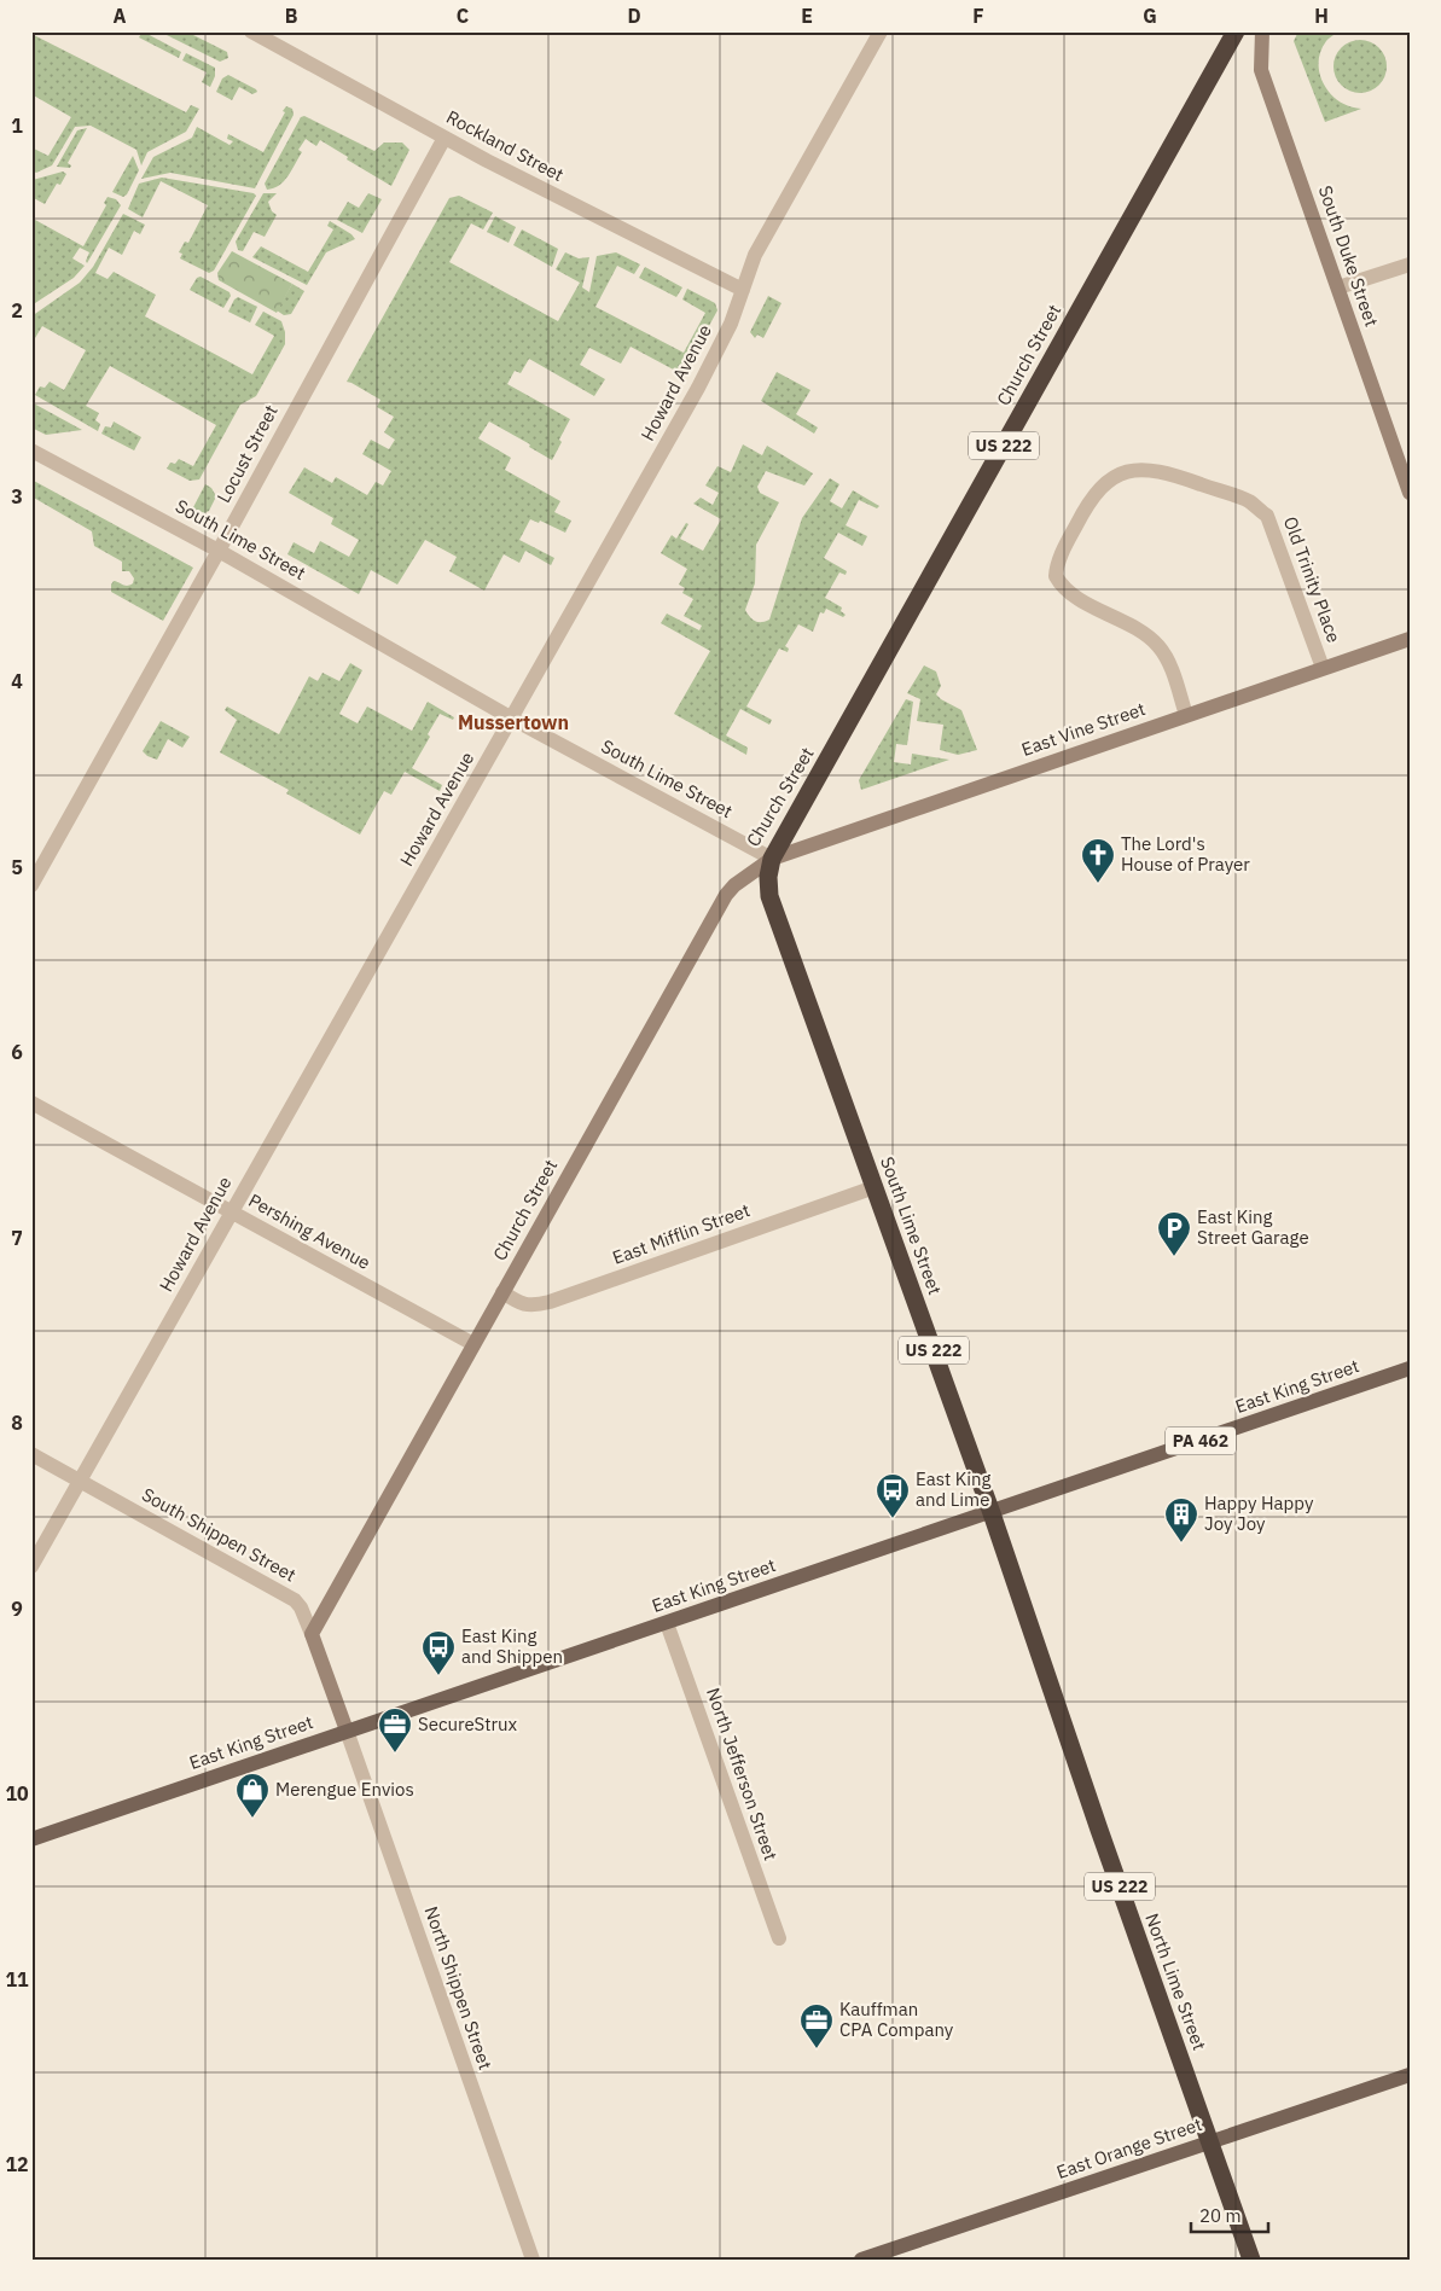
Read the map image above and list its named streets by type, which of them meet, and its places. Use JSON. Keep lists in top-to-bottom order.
{
  "streets": {
    "highway": [
      "Church Street",
      "US 222",
      "South Lime Street",
      "North Lime Street"
    ],
    "main road": [
      "South Duke Street",
      "East Vine Street",
      "East King Street",
      "PA 462",
      "South Shippen Street",
      "East Orange Street"
    ],
    "street": [
      "Rockland Street",
      "Howard Avenue",
      "Locust Street",
      "Old Trinity Place",
      "Pershing Avenue",
      "East Mifflin Street",
      "North Jefferson Street",
      "North Shippen Street"
    ]
  },
  "crossings": [
    ["Rockland Street", "Howard Avenue"],
    ["Rockland Street", "Locust Street"],
    ["Church Street", "South Lime Street"],
    ["Church Street", "East Vine Street"],
    ["Church Street", "Pershing Avenue"],
    ["Church Street", "East Mifflin Street"],
    ["Church Street", "South Shippen Street"],
    ["Howard Avenue", "South Lime Street"],
    ["Howard Avenue", "Pershing Avenue"],
    ["Howard Avenue", "South Shippen Street"],
    ["Locust Street", "South Lime Street"],
    ["South Lime Street", "East Vine Street"],
    ["South Lime Street", "East Mifflin Street"],
    ["South Lime Street", "East King Street"],
    ["South Lime Street", "North Lime Street"],
    ["Old Trinity Place", "East Vine Street"],
    ["East King Street", "South Shippen Street"],
    ["East King Street", "North Jefferson Street"],
    ["East King Street", "North Lime Street"],
    ["East King Street", "North Shippen Street"],
    ["South Shippen Street", "North Shippen Street"],
    ["North Lime Street", "East Orange Street"]
  ],
  "districts": ["Mussertown"],
  "places": {
    "church": ["The Lord's House of Prayer"],
    "parking": ["East King Street Garage"],
    "bus stop": ["East King and Lime", "East King and Shippen"],
    "building": ["Happy Happy Joy Joy"],
    "office": ["SecureStrux", "Kauffman CPA Company"],
    "shop": ["Merengue Envios"]
  },
  "scale_bar": "20 m",
  "grid": {
    "columns": [
      "A",
      "B",
      "C",
      "D",
      "E",
      "F",
      "G",
      "H"
    ],
    "rows": [
      "1",
      "2",
      "3",
      "4",
      "5",
      "6",
      "7",
      "8",
      "9",
      "10",
      "11",
      "12"
    ]
  }
}
